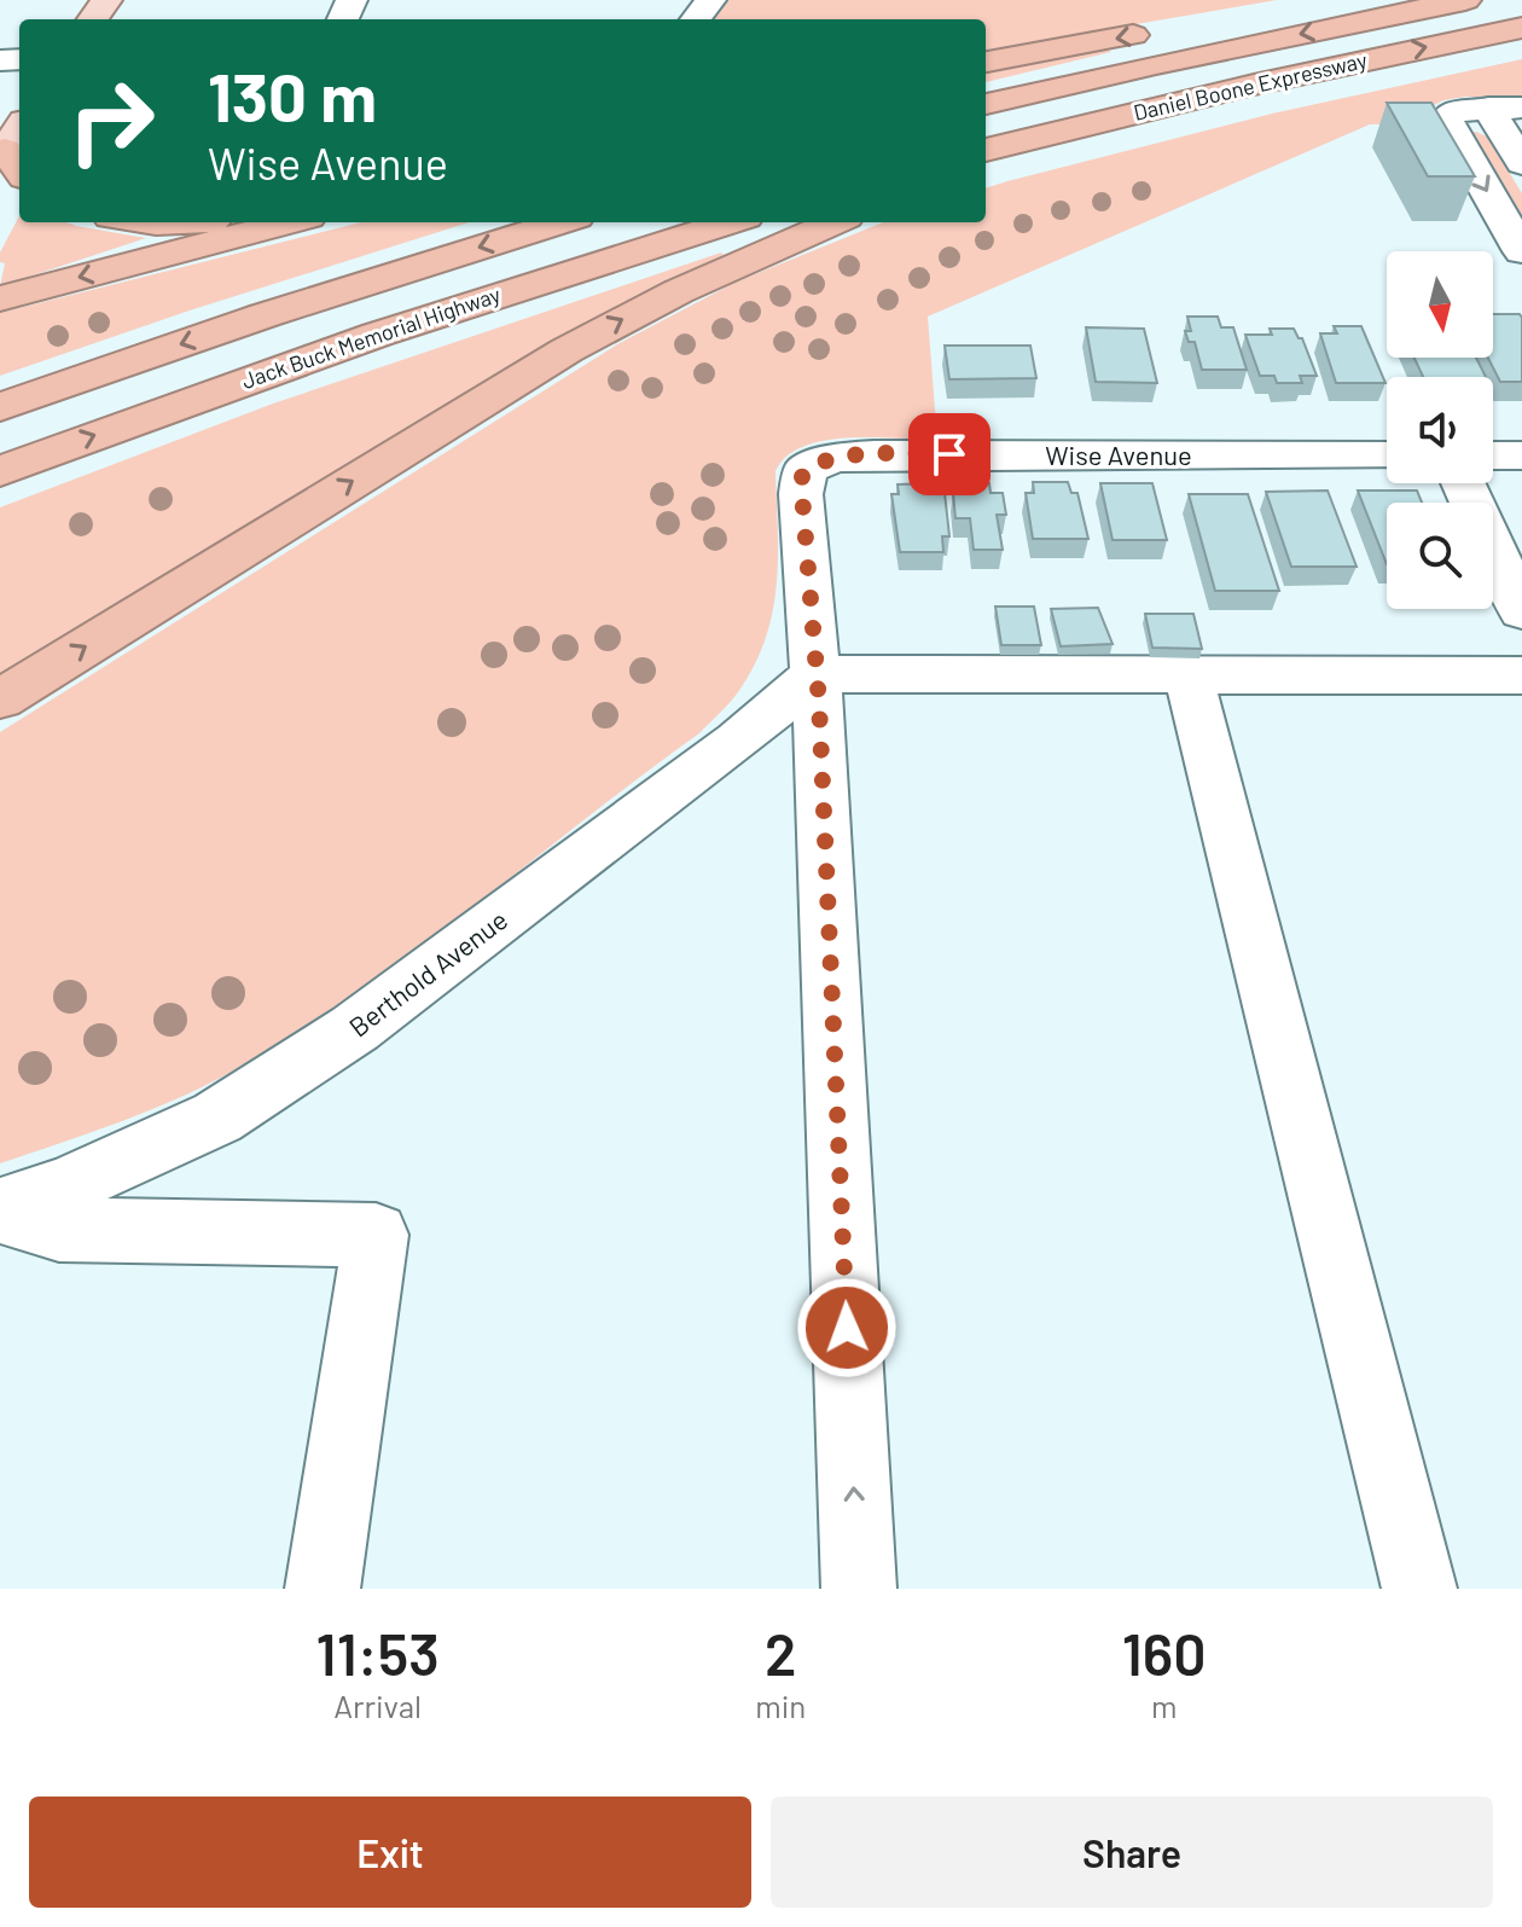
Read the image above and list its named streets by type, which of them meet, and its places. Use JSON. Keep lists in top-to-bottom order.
{
  "streets": {
    "highway": ["Daniel Boone Expressway", "Jack Buck Memorial Highway"],
    "street": ["Wise Avenue", "Berthold Avenue"]
  },
  "crossings": [
    ["Wise Avenue", "Berthold Avenue"]
  ],
  "north": "bottom",
  "page": {
    "turn": ["130 m", "Wise Avenue"],
    "eta": [
      "11:53",
      "Arrival",
      "2",
      "min",
      "160",
      "m"
    ],
    "buttons": ["Exit", "Share"]
  }
}
